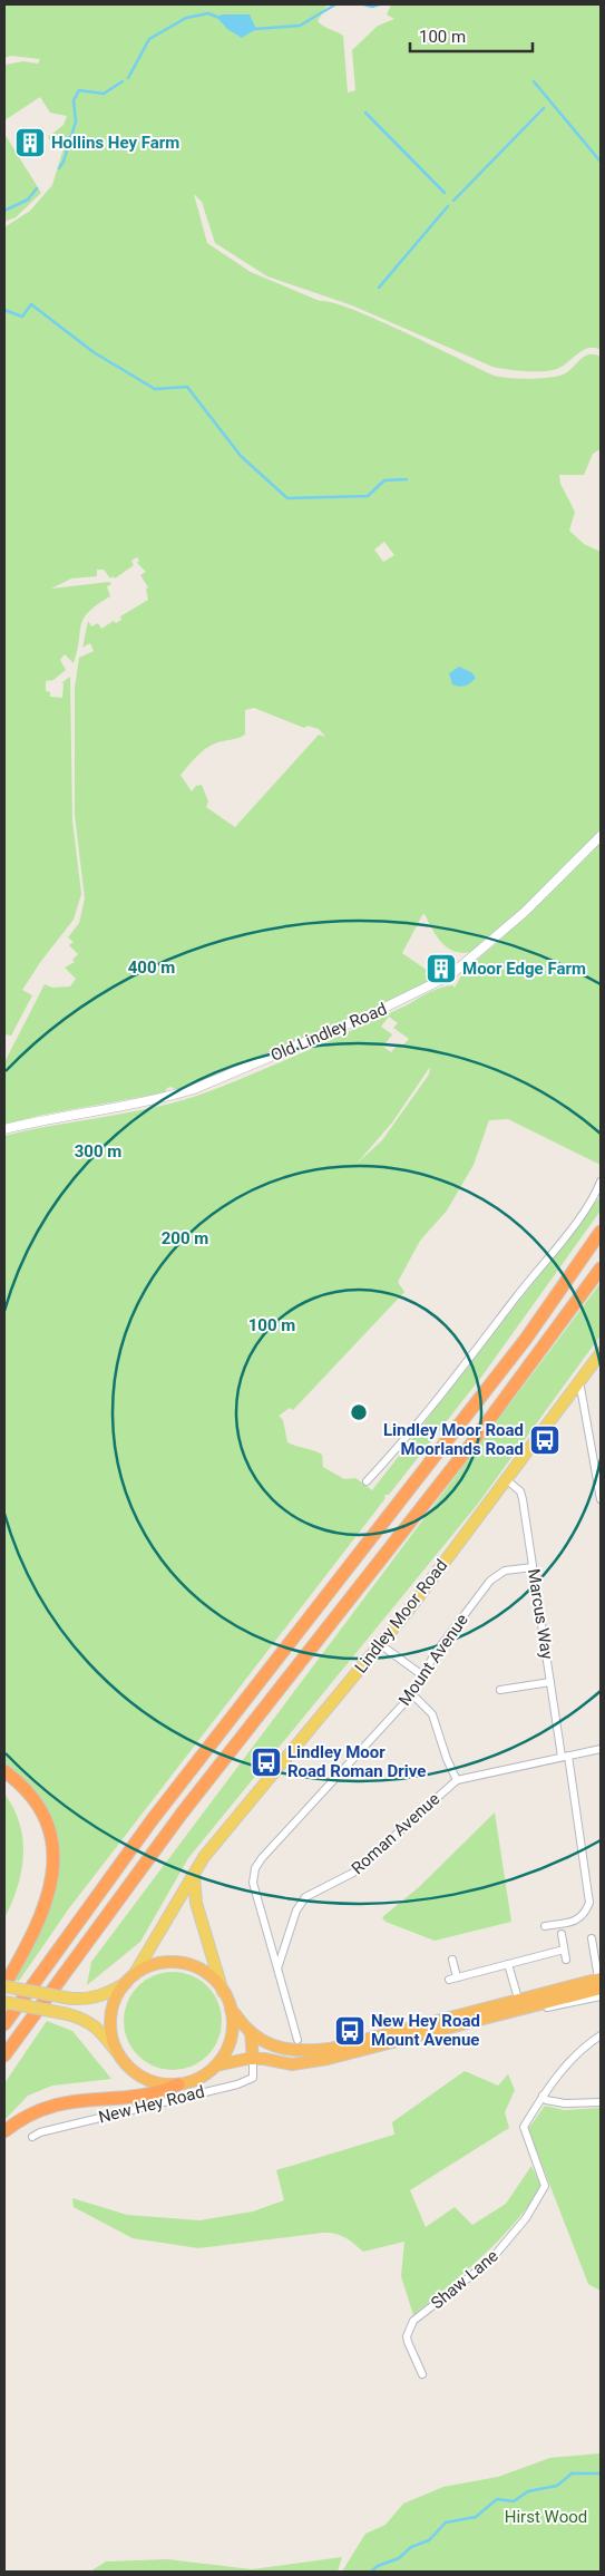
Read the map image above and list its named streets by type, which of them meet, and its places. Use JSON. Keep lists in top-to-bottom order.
{
  "streets": {
    "highway": ["New Hey Road"],
    "main road": ["Lindley Moor Road"],
    "street": [
      "Old Lindley Road",
      "Marcus Way",
      "Mount Avenue",
      "Roman Avenue",
      "Shaw Lane"
    ]
  },
  "crossings": [
    ["Marcus Way", "Lindley Moor Road"],
    ["Marcus Way", "Mount Avenue"],
    ["Marcus Way", "Roman Avenue"],
    ["Lindley Moor Road", "New Hey Road"],
    ["Mount Avenue", "Roman Avenue"]
  ],
  "parks": ["Hirst Wood"],
  "places": {
    "building": ["Hollins Hey Farm", "Moor Edge Farm"],
    "bus stop": ["Lindley Moor Road Moorlands Road", "Lindley Moor Road Roman Drive", "New Hey Road Mount Avenue"]
  },
  "scale_bar": "100 m",
  "rings": [
    "400 m",
    "300 m",
    "200 m",
    "100 m"
  ]
}
